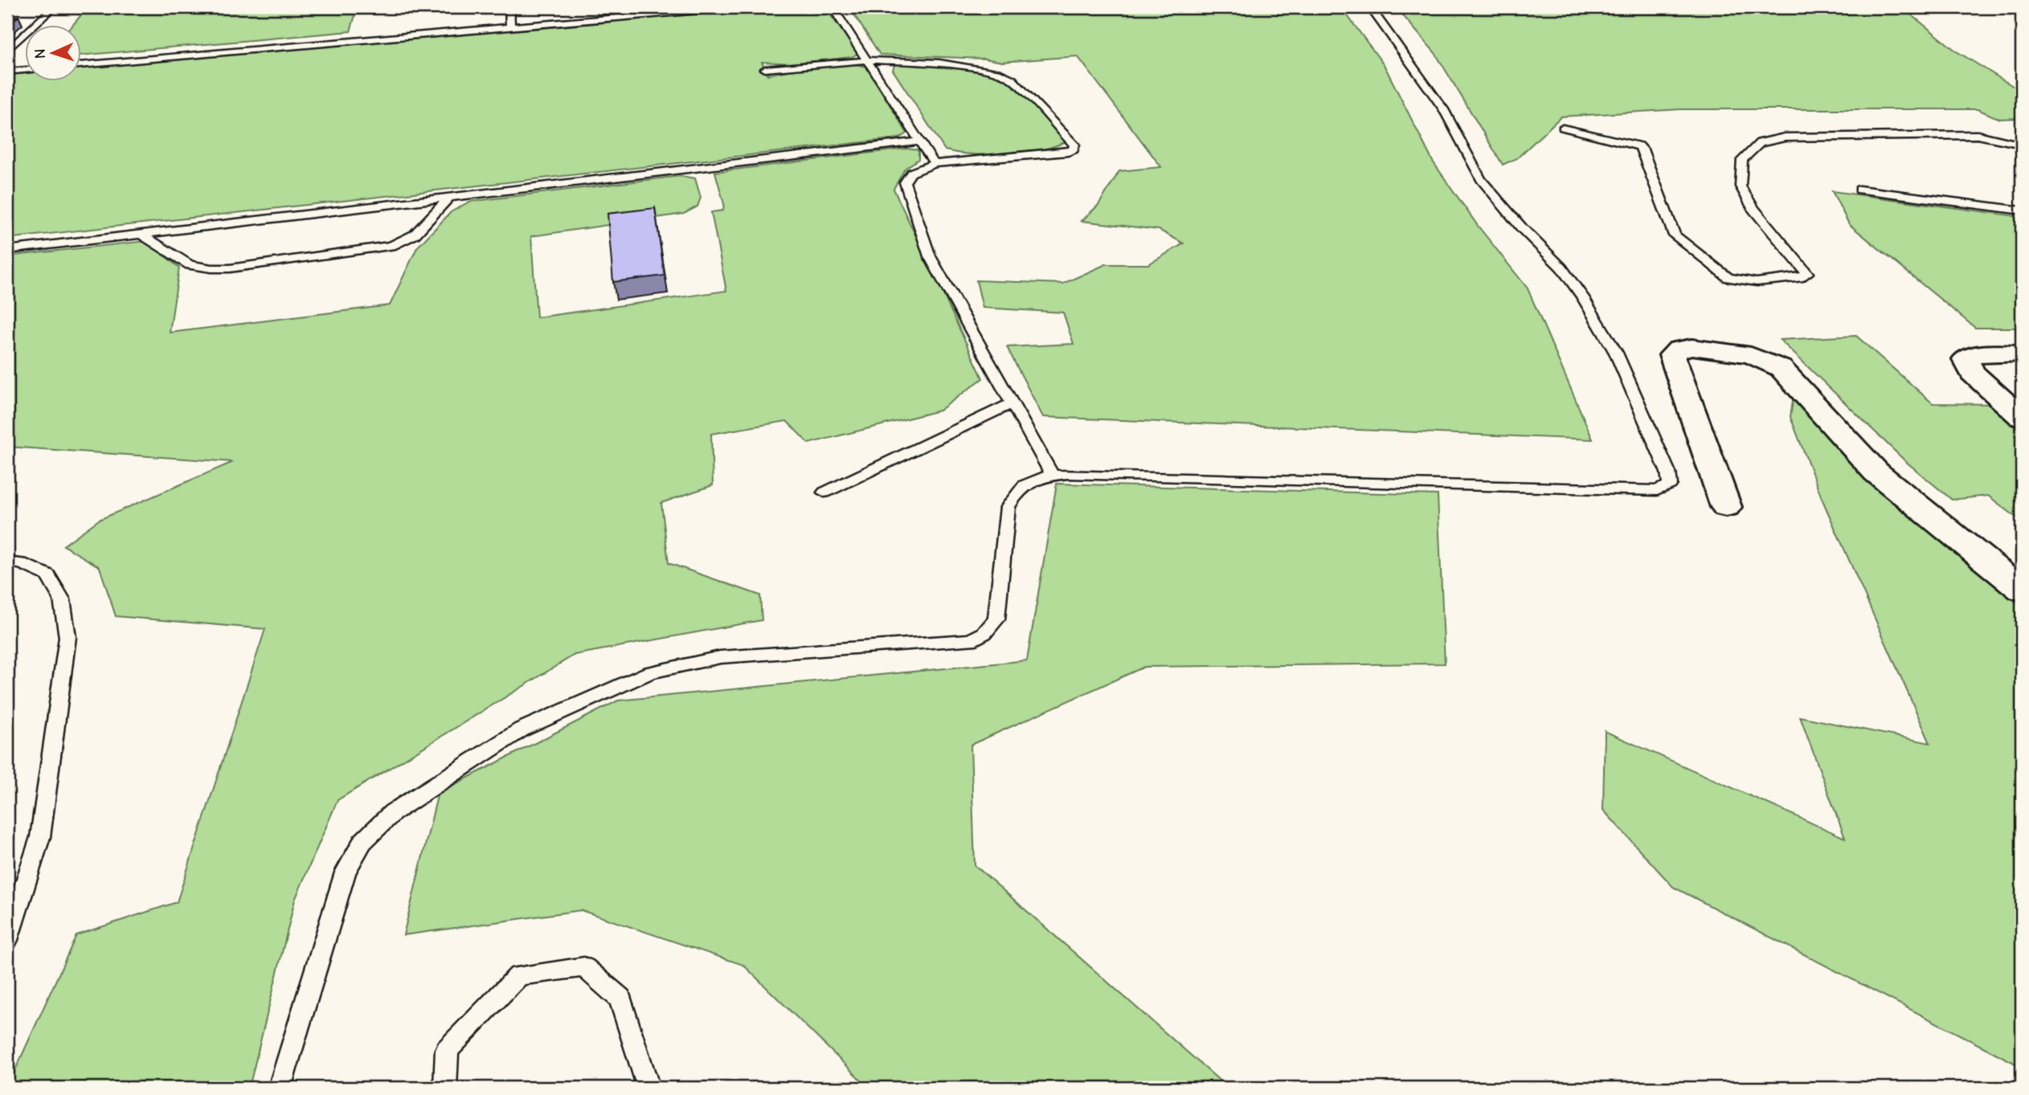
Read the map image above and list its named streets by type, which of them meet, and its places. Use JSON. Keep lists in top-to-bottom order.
{
  "north": "left"
}
